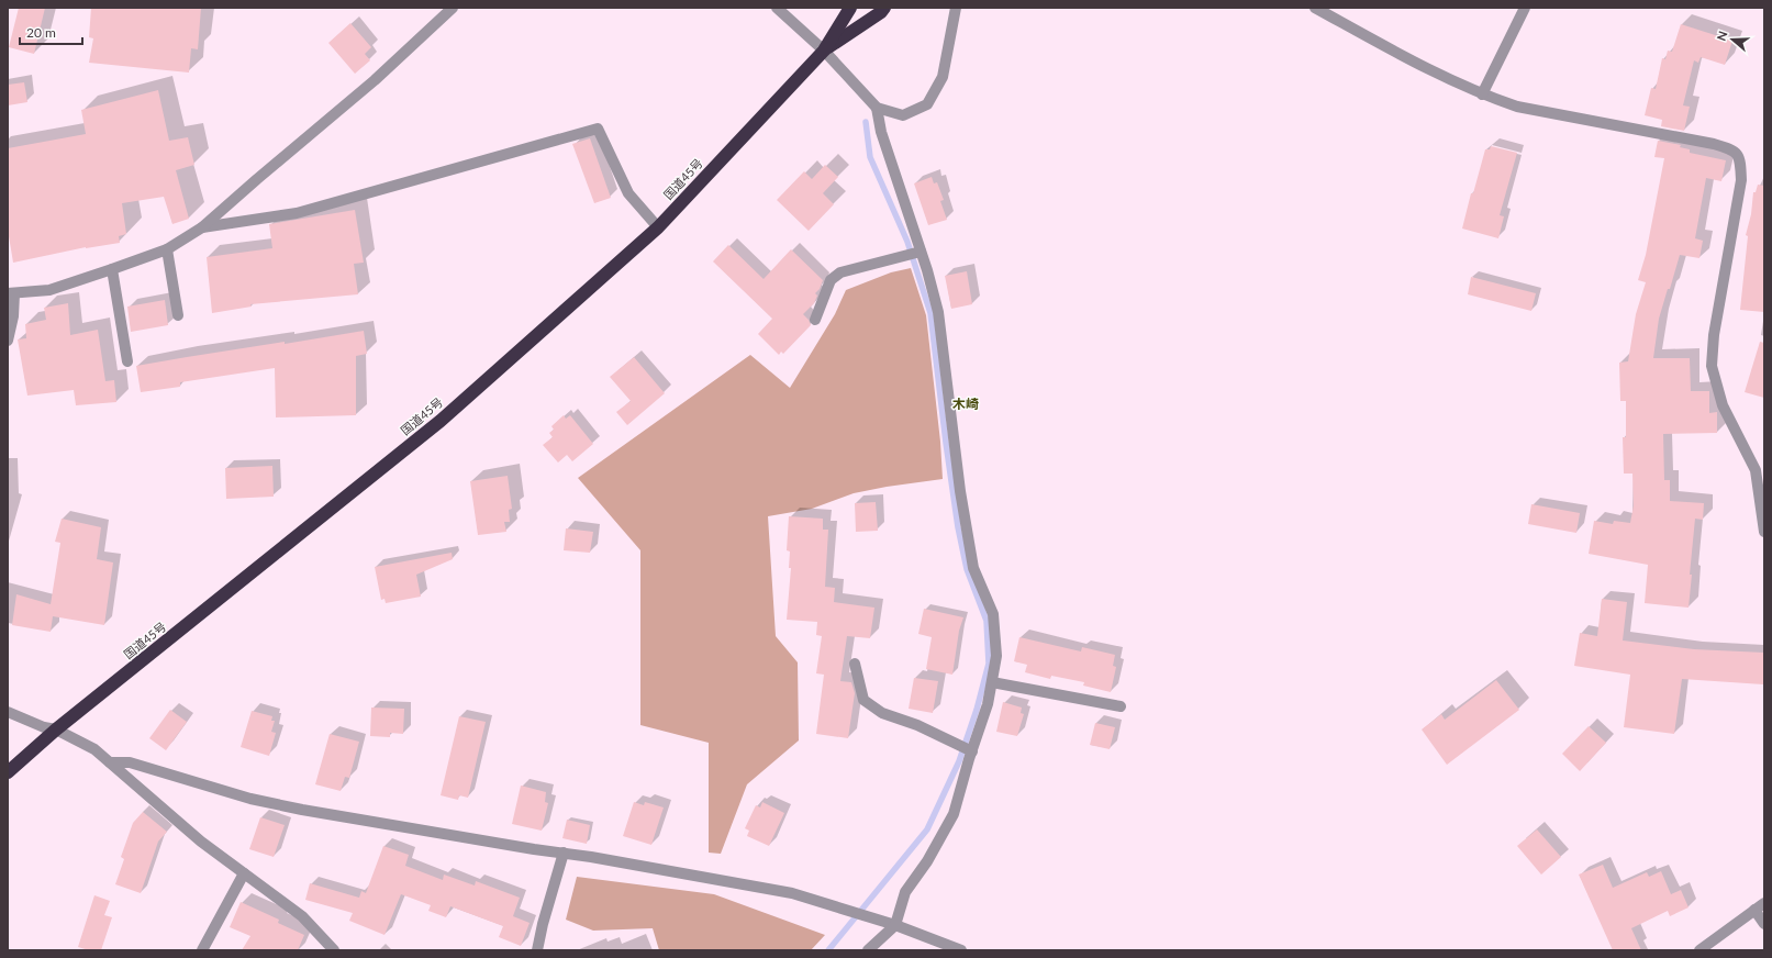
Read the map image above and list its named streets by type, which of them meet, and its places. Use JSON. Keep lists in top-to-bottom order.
{
  "streets": {
    "highway": ["国道45号"]
  },
  "districts": ["木崎"],
  "scale_bar": "20 m",
  "north": "left"
}
